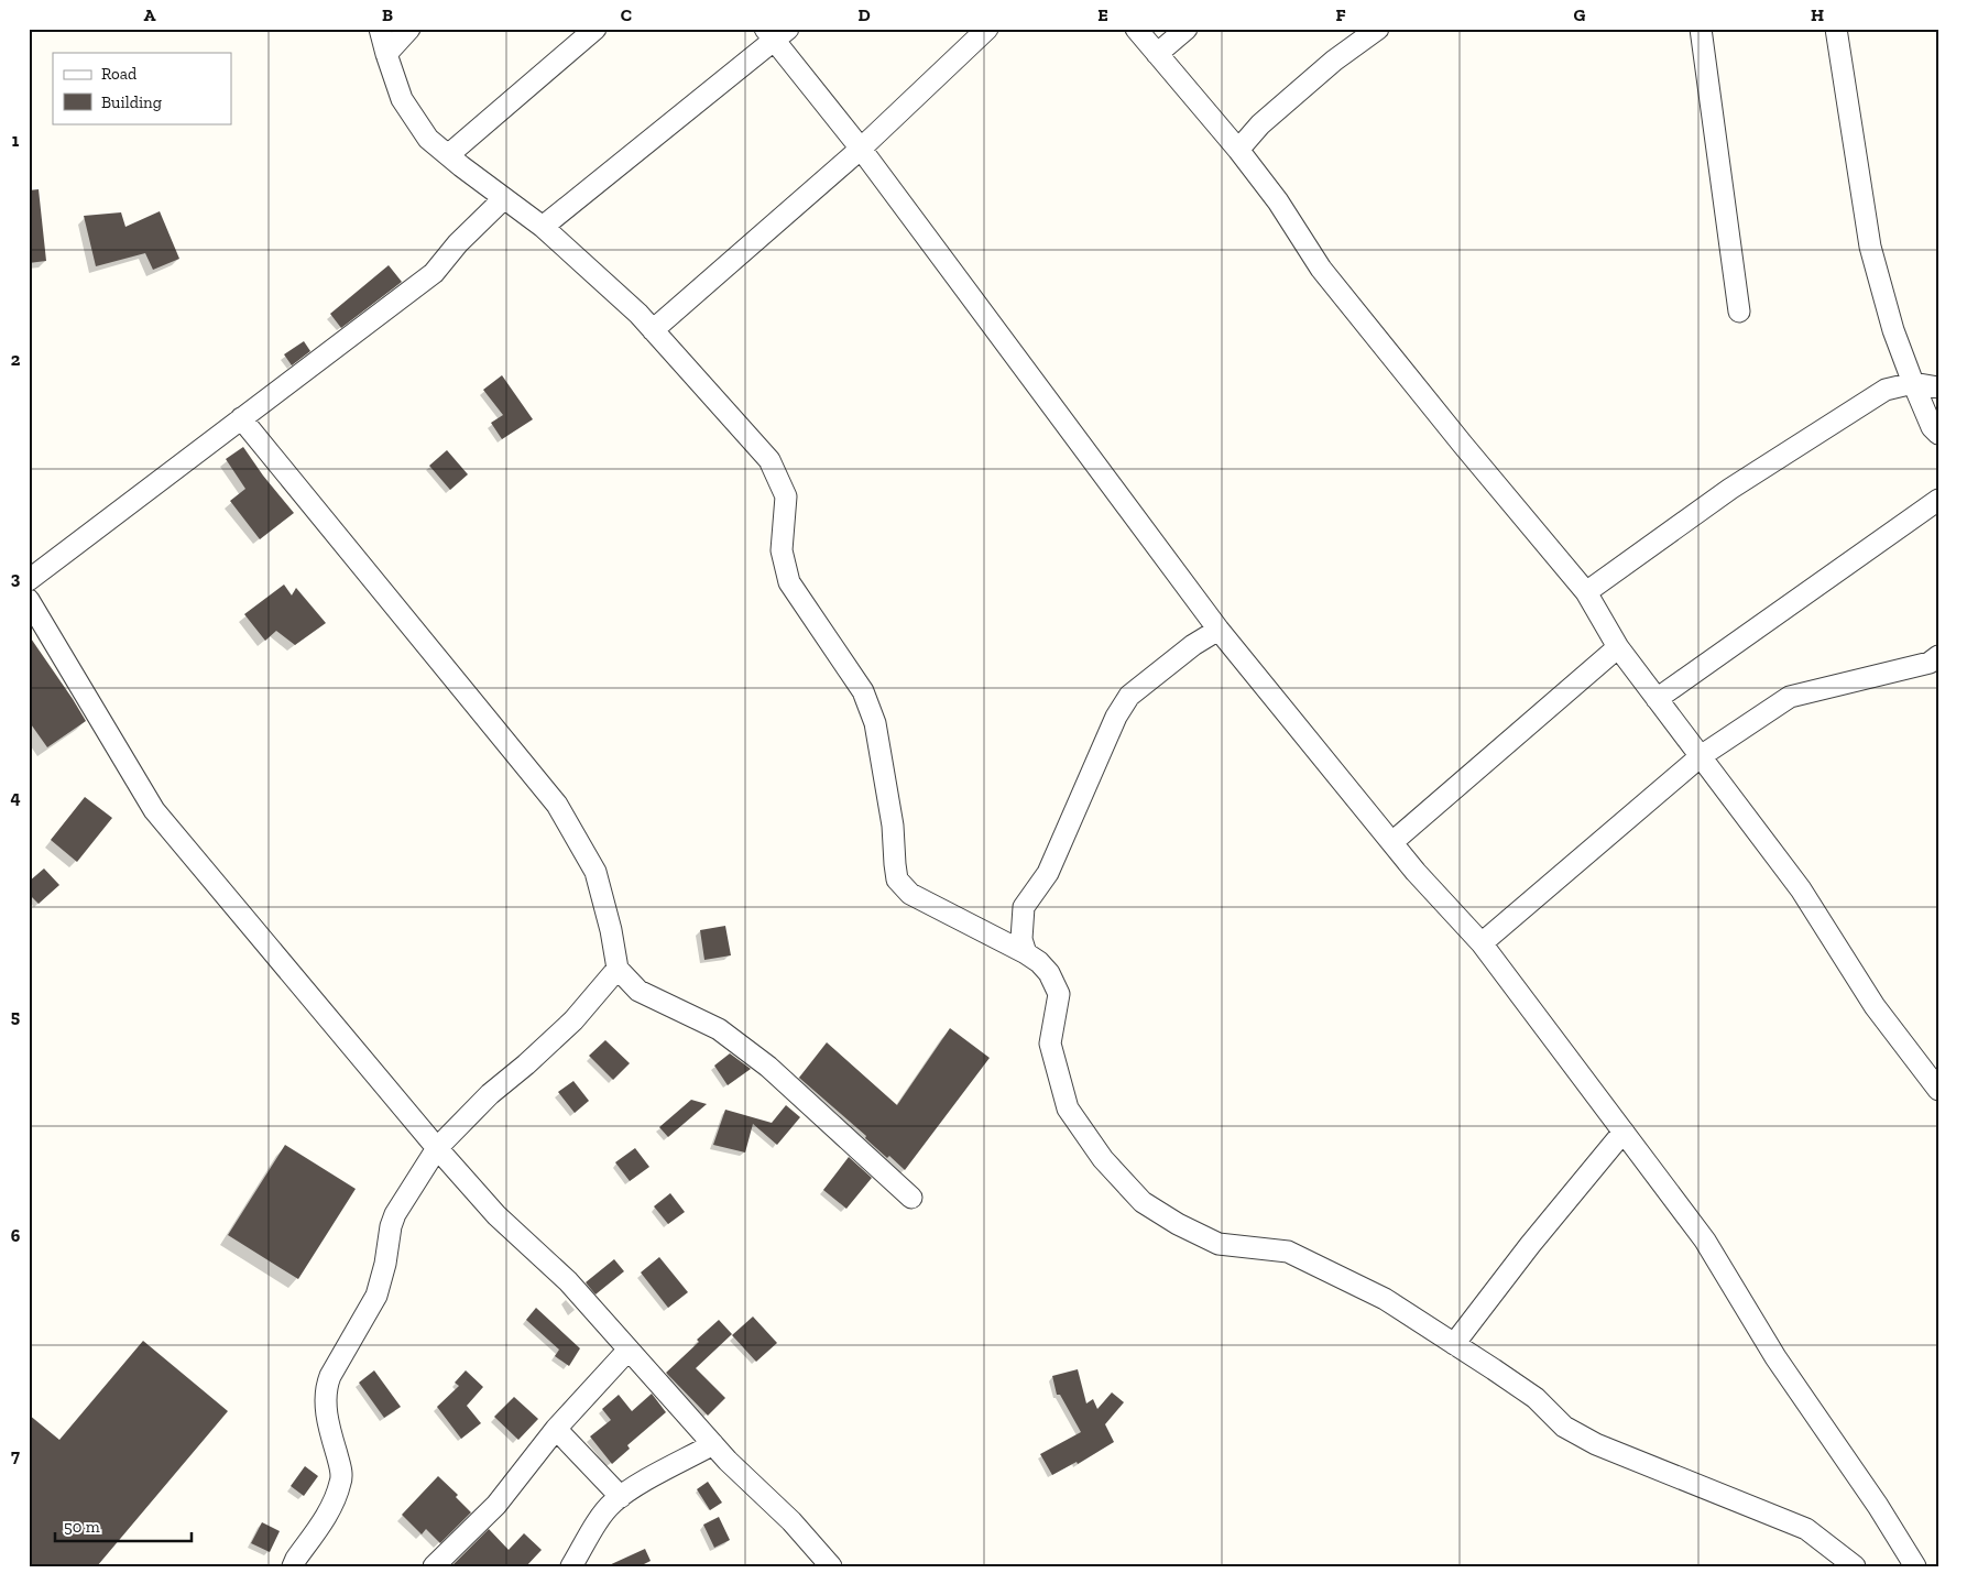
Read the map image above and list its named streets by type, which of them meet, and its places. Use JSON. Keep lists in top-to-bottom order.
{
  "legend": ["Road", "Building"],
  "scale_bar": "50 m",
  "grid": {
    "columns": [
      "A",
      "B",
      "C",
      "D",
      "E",
      "F",
      "G",
      "H"
    ],
    "rows": [
      "1",
      "2",
      "3",
      "4",
      "5",
      "6",
      "7"
    ]
  }
}
